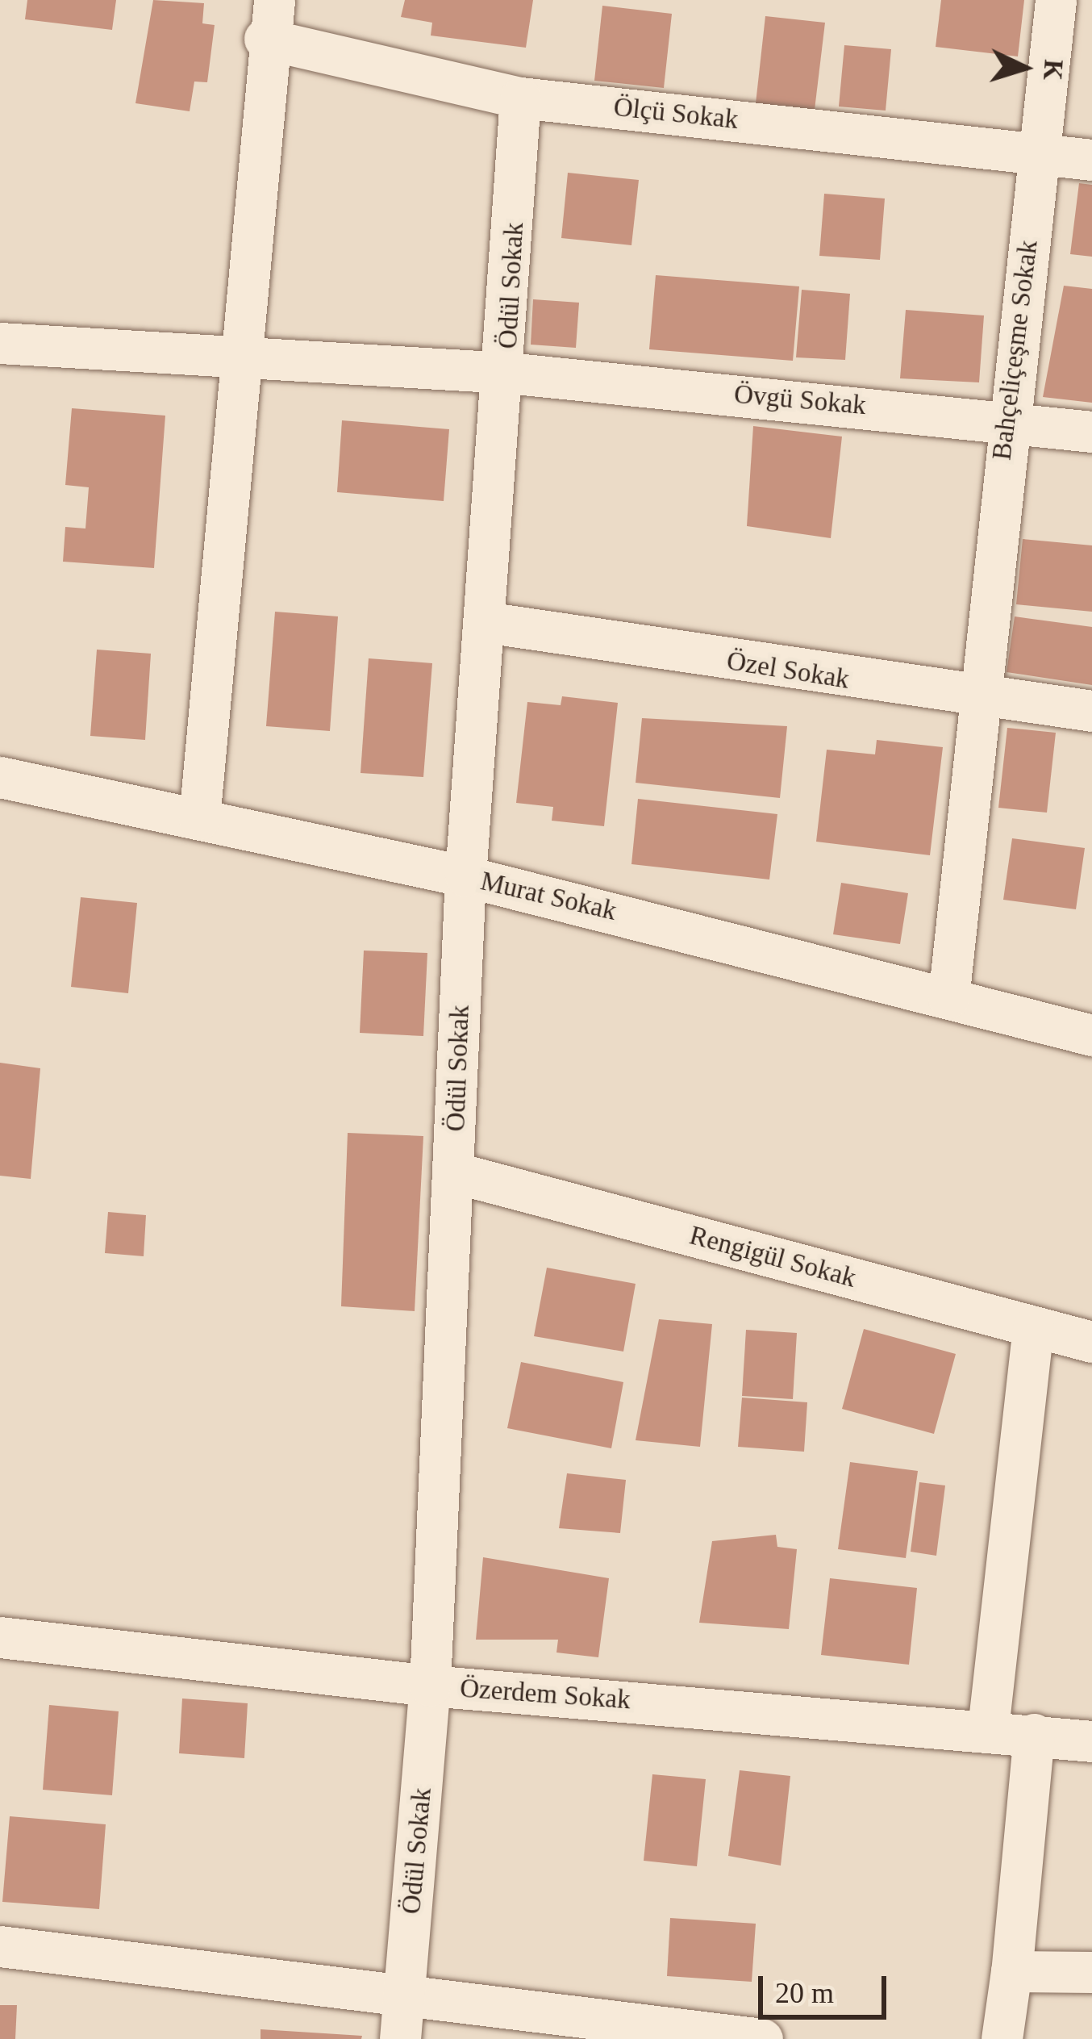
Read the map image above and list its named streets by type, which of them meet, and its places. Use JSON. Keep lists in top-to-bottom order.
{
  "streets": {
    "street": [
      "Ölçü Sokak",
      "Ödül Sokak",
      "Bahçeliçeşme Sokak",
      "Övgü Sokak",
      "Özel Sokak",
      "Murat Sokak",
      "Rengigül Sokak",
      "Özerdem Sokak"
    ]
  },
  "crossings": [
    ["Ölçü Sokak", "Ödül Sokak"],
    ["Ölçü Sokak", "Bahçeliçeşme Sokak"],
    ["Ödül Sokak", "Övgü Sokak"],
    ["Ödül Sokak", "Özel Sokak"],
    ["Ödül Sokak", "Murat Sokak"],
    ["Ödül Sokak", "Rengigül Sokak"],
    ["Ödül Sokak", "Özerdem Sokak"],
    ["Bahçeliçeşme Sokak", "Övgü Sokak"],
    ["Bahçeliçeşme Sokak", "Özel Sokak"],
    ["Bahçeliçeşme Sokak", "Murat Sokak"]
  ],
  "scale_bar": "20 m",
  "north": "right"
}
